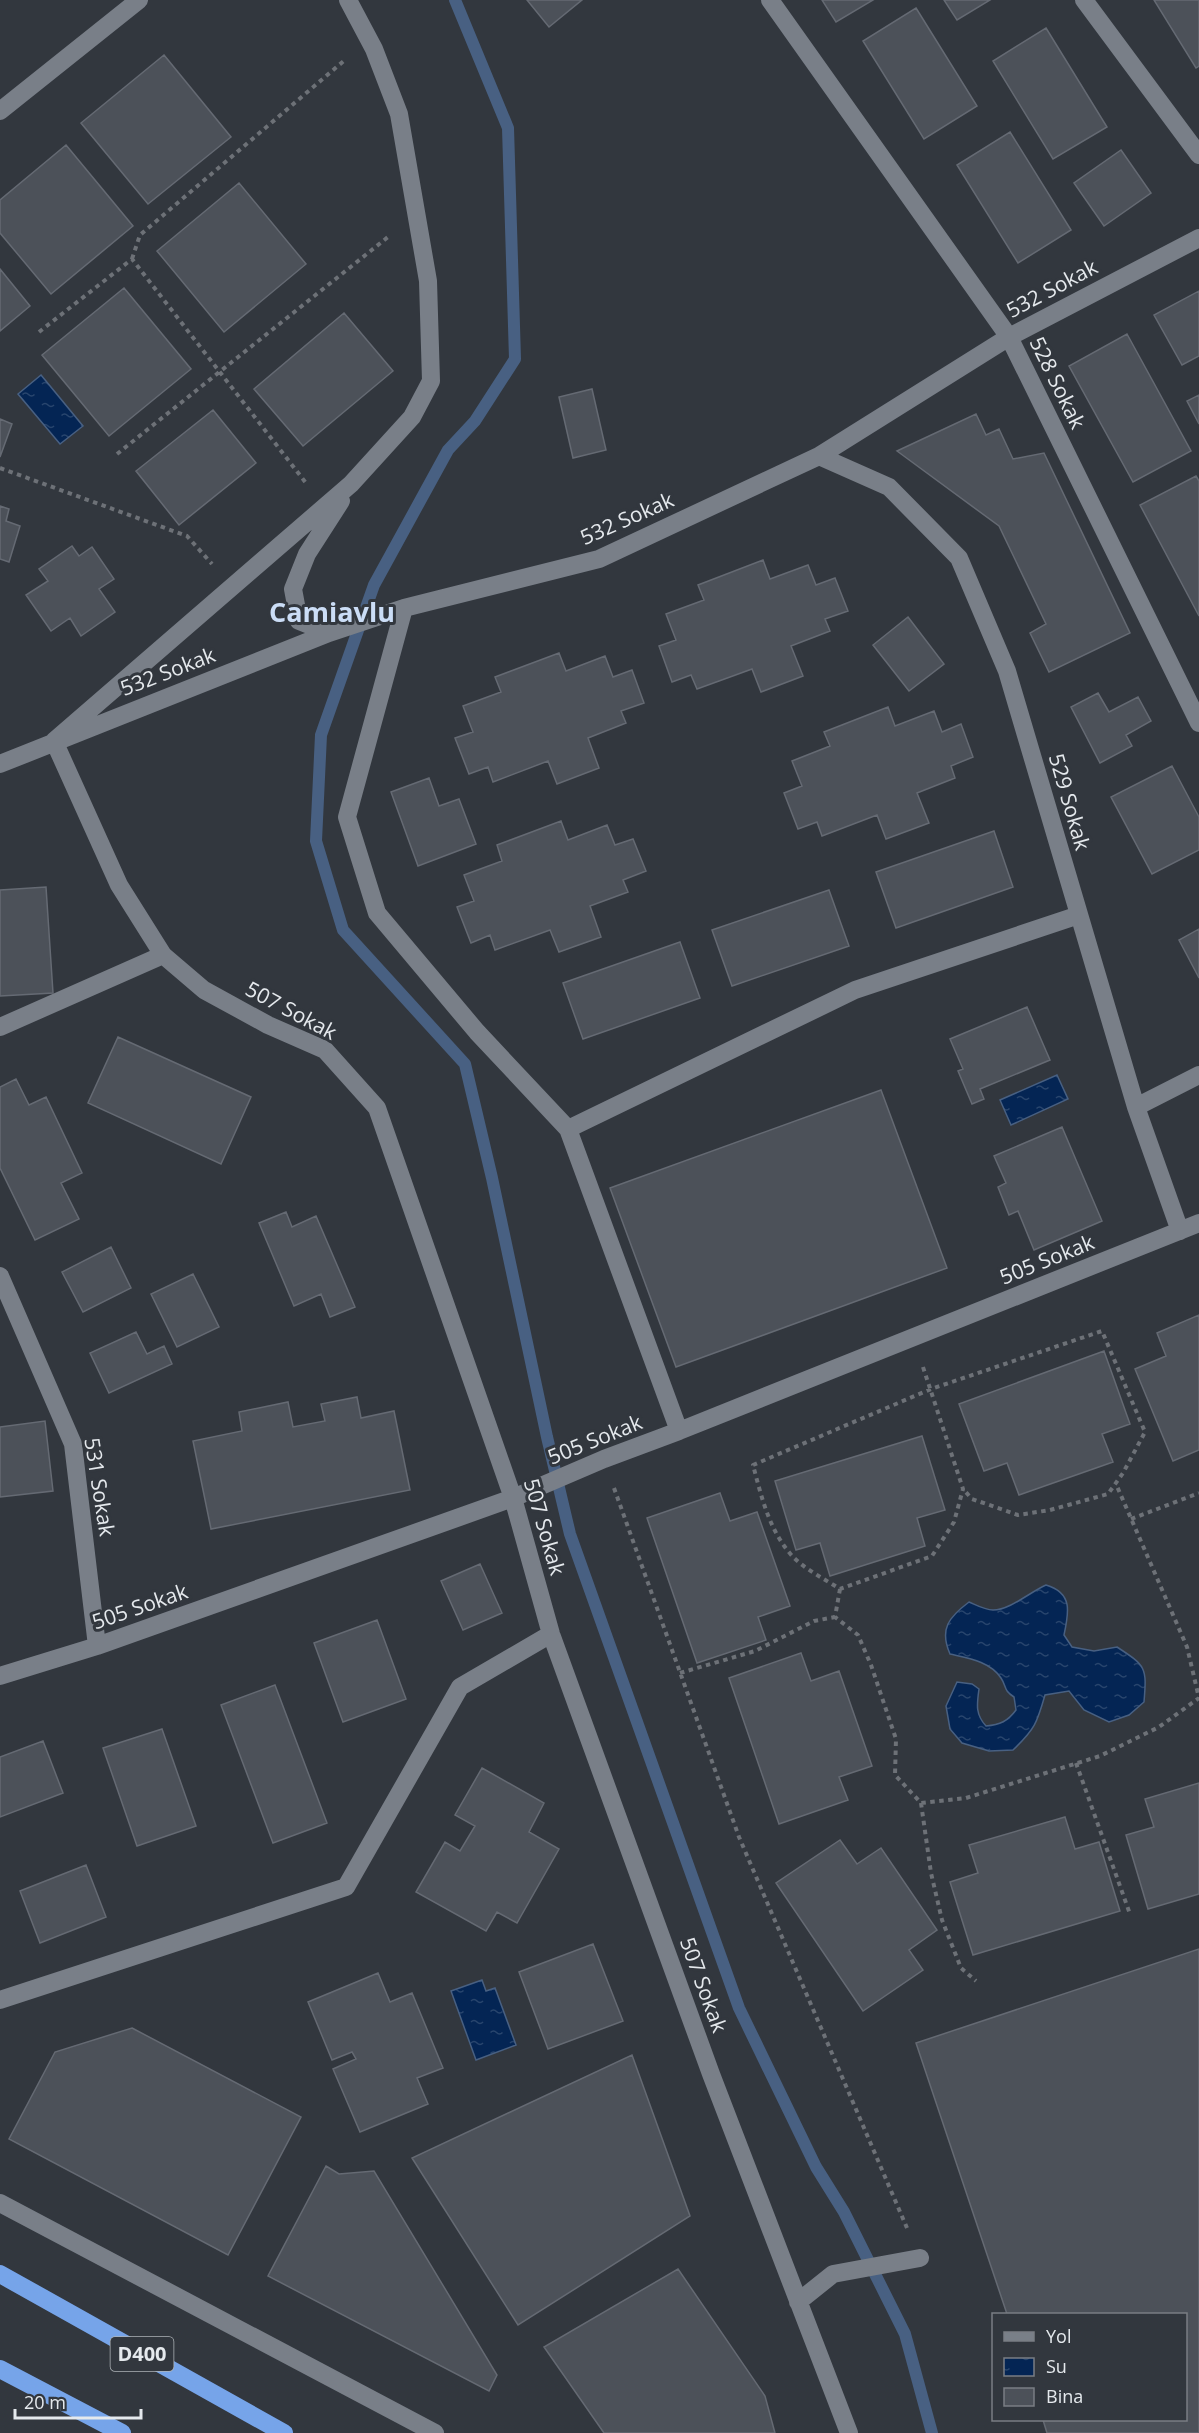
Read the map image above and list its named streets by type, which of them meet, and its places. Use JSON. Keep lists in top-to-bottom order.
{
  "streets": {
    "highway": ["D400"],
    "street": [
      "532 Sokak",
      "528 Sokak",
      "529 Sokak",
      "507 Sokak",
      "505 Sokak",
      "531 Sokak"
    ]
  },
  "crossings": [
    ["532 Sokak", "528 Sokak"],
    ["532 Sokak", "529 Sokak"],
    ["532 Sokak", "507 Sokak"],
    ["529 Sokak", "505 Sokak"],
    ["507 Sokak", "505 Sokak"],
    ["505 Sokak", "531 Sokak"]
  ],
  "districts": ["Camiavlu"],
  "legend": ["Yol", "Su", "Bina"],
  "scale_bar": "20 m"
}
